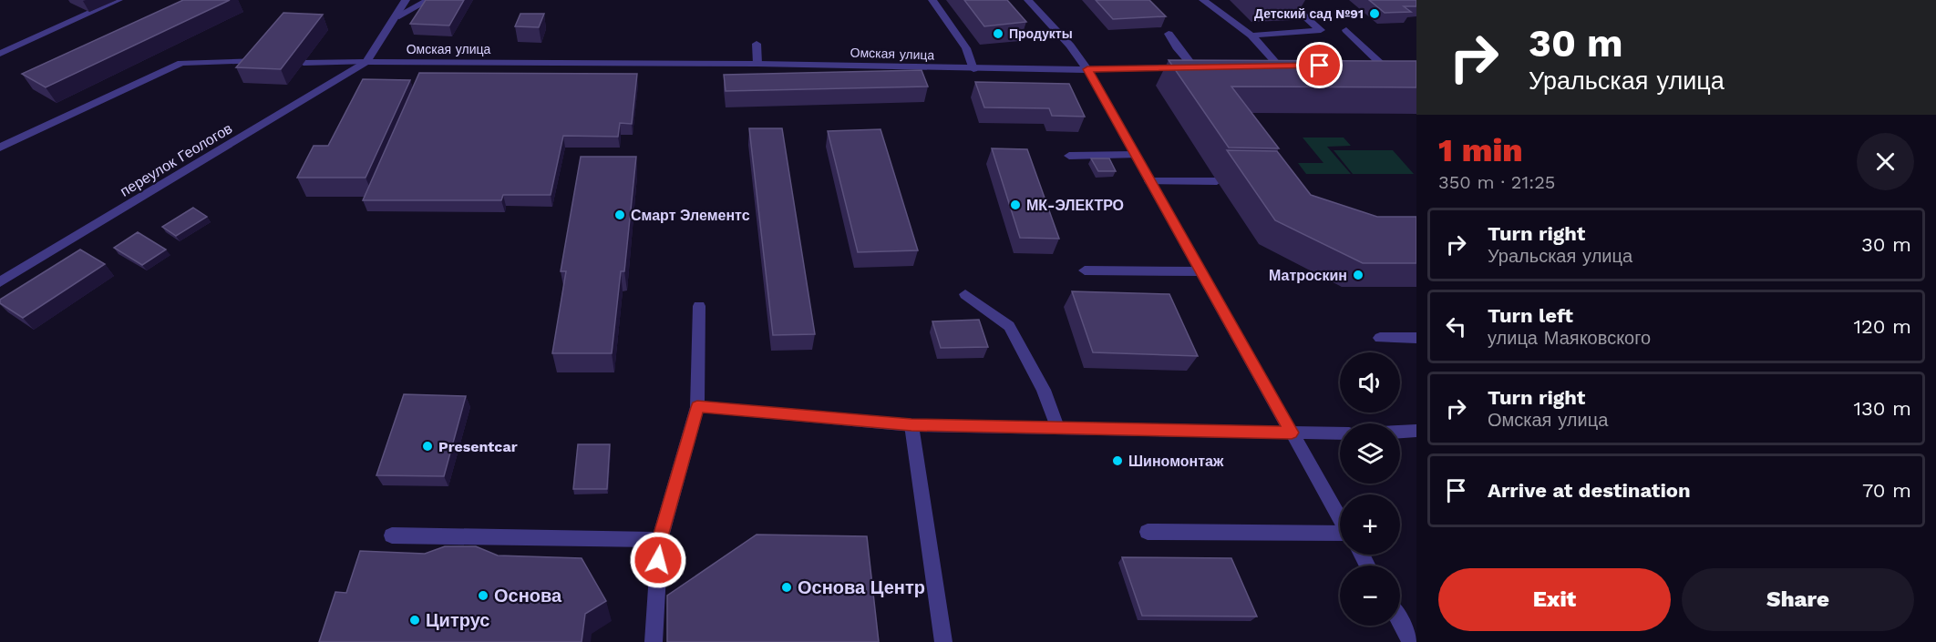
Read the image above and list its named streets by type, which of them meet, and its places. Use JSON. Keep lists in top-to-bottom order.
{
  "streets": {
    "street": ["Омская улица", "переулок Геологов"]
  },
  "crossings": [
    ["Омская улица", "переулок Геологов"]
  ],
  "places": [
    "Детский сад №91",
    "Продукты",
    "МК-ЭЛЕКТРО",
    "Смарт Элементс",
    "Матроскин",
    "Presentcar",
    "Шиномонтаж",
    "Основа Центр",
    "Основа",
    "Цитрус"
  ],
  "page": {
    "turn": ["30 m", "Уральская улица"],
    "heading": ["1 min", "350 m · 21:25"],
    "list": [
      {
        "name": "Turn right",
        "note": "Уральская улица",
        "value": "30 m"
      },
      {
        "name": "Turn left",
        "note": "улица Маяковского",
        "value": "120 m"
      },
      {
        "name": "Turn right",
        "note": "Омская улица",
        "value": "130 m"
      },
      {
        "name": "Arrive at destination",
        "value": "70 m"
      }
    ],
    "map_buttons": ["+", "−"],
    "buttons": ["Exit", "Share"]
  }
}
